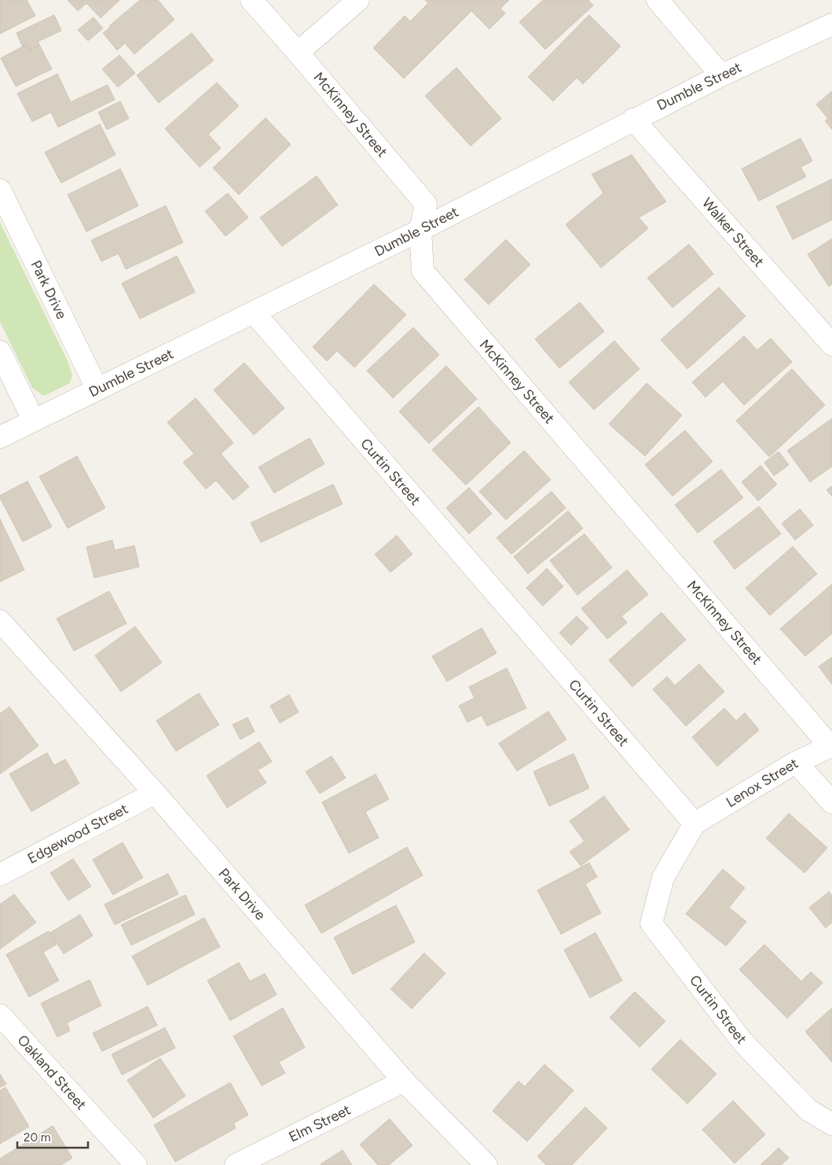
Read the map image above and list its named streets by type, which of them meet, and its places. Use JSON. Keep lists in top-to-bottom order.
{
  "streets": {
    "street": [
      "Dumble Street",
      "McKinney Street",
      "Walker Street",
      "Park Drive",
      "Curtin Street",
      "Lenox Street",
      "Edgewood Street",
      "Oakland Street",
      "Elm Street"
    ]
  },
  "crossings": [
    ["Dumble Street", "McKinney Street"],
    ["Dumble Street", "Walker Street"],
    ["Dumble Street", "Park Drive"],
    ["Dumble Street", "Curtin Street"],
    ["McKinney Street", "Lenox Street"],
    ["Park Drive", "Edgewood Street"],
    ["Park Drive", "Elm Street"],
    ["Curtin Street", "Lenox Street"]
  ],
  "scale_bar": "20 m"
}
